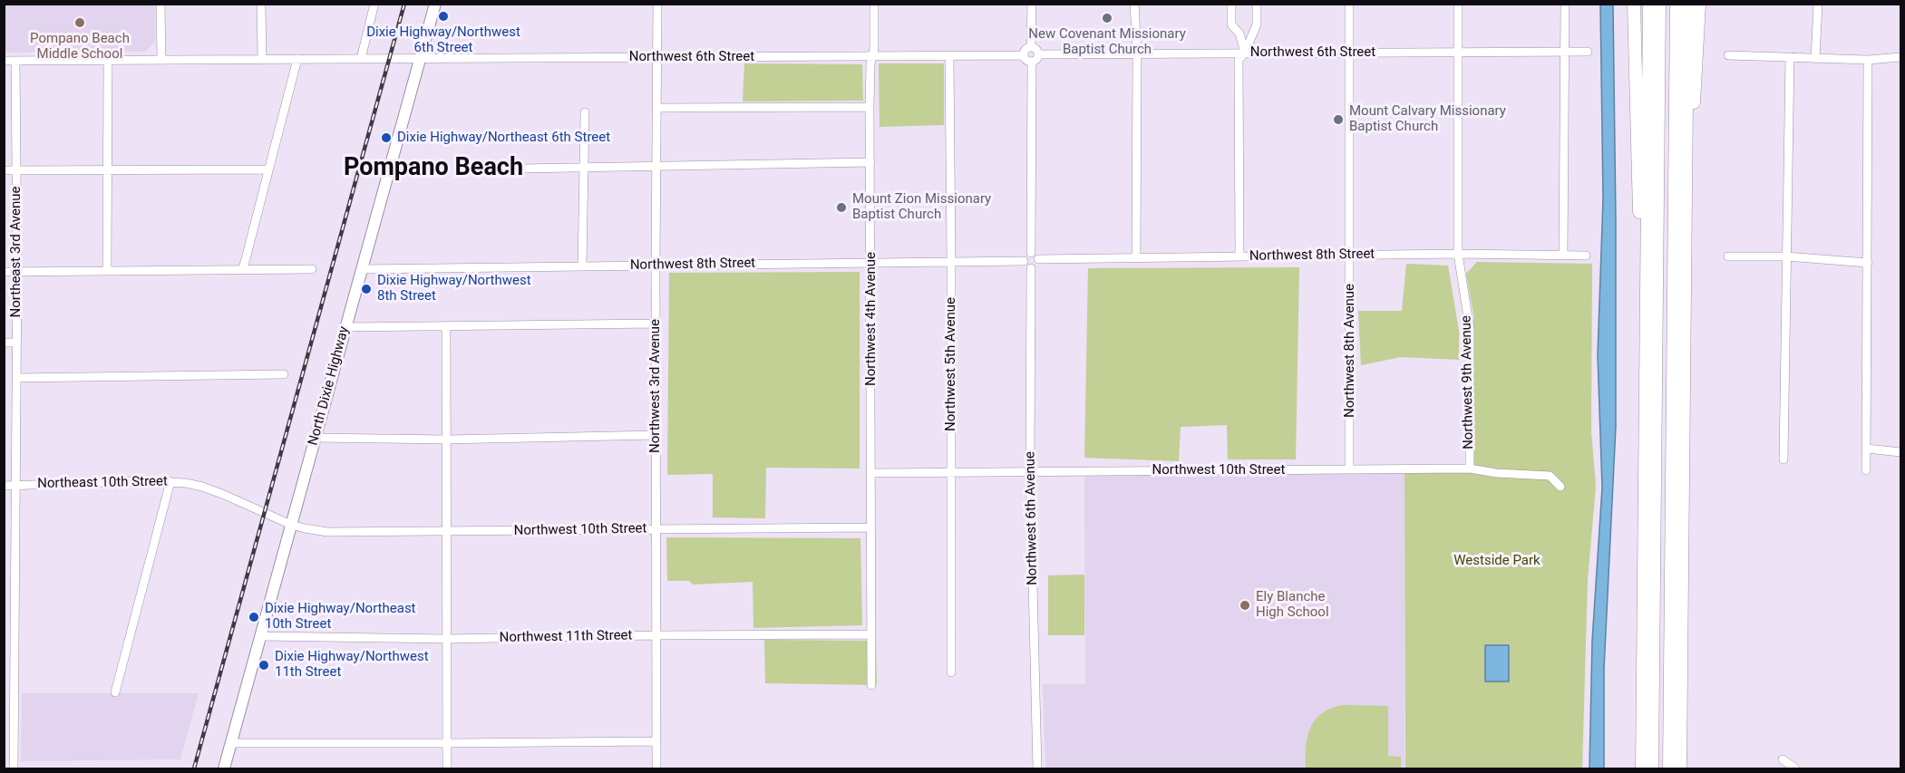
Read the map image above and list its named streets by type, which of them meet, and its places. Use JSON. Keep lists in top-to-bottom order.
{
  "streets": {
    "main road": ["North Dixie Highway"],
    "street": [
      "Northwest 6th Street",
      "Northeast 3rd Avenue",
      "Northwest 8th Street",
      "Northwest 4th Avenue",
      "Northwest 8th Avenue",
      "Northwest 5th Avenue",
      "Northwest 9th Avenue",
      "Northwest 3rd Avenue",
      "Northwest 10th Street",
      "Northeast 10th Street",
      "Northwest 6th Avenue",
      "Northwest 11th Street"
    ]
  },
  "crossings": [
    ["Northwest 6th Street", "Northeast 3rd Avenue"],
    ["Northwest 6th Street", "Northwest 4th Avenue"],
    ["Northwest 6th Street", "Northwest 8th Avenue"],
    ["Northwest 6th Street", "Northwest 5th Avenue"],
    ["Northwest 6th Street", "Northwest 9th Avenue"],
    ["Northwest 6th Street", "North Dixie Highway"],
    ["Northwest 6th Street", "Northwest 3rd Avenue"],
    ["Northeast 3rd Avenue", "Northeast 10th Street"],
    ["Northwest 8th Street", "Northwest 4th Avenue"],
    ["Northwest 8th Street", "Northwest 8th Avenue"],
    ["Northwest 8th Street", "Northwest 5th Avenue"],
    ["Northwest 8th Street", "Northwest 9th Avenue"],
    ["Northwest 8th Street", "North Dixie Highway"],
    ["Northwest 8th Street", "Northwest 3rd Avenue"],
    ["Northwest 8th Street", "Northwest 6th Avenue"],
    ["Northwest 4th Avenue", "Northwest 10th Street"],
    ["Northwest 4th Avenue", "Northwest 11th Street"],
    ["Northwest 8th Avenue", "Northwest 10th Street"],
    ["Northwest 5th Avenue", "Northwest 10th Street"],
    ["Northwest 9th Avenue", "Northwest 10th Street"],
    ["North Dixie Highway", "Northwest 10th Street"],
    ["North Dixie Highway", "Northeast 10th Street"],
    ["North Dixie Highway", "Northwest 11th Street"],
    ["Northwest 3rd Avenue", "Northwest 10th Street"],
    ["Northwest 3rd Avenue", "Northwest 11th Street"],
    ["Northwest 10th Street", "Northeast 10th Street"],
    ["Northwest 10th Street", "Northwest 6th Avenue"]
  ],
  "districts": ["Pompano Beach"],
  "parks": ["Westside Park"],
  "places": [
    "Dixie Highway/Northwest 6th Street",
    "New Covenant Missionary Baptist Church",
    "Pompano Beach Middle School",
    "Mount Calvary Missionary Baptist Church",
    "Dixie Highway/Northeast 6th Street",
    "Mount Zion Missionary Baptist Church",
    "Dixie Highway/Northwest 8th Street",
    "Ely Blanche High School",
    "Dixie Highway/Northeast 10th Street",
    "Dixie Highway/Northwest 11th Street"
  ]
}
